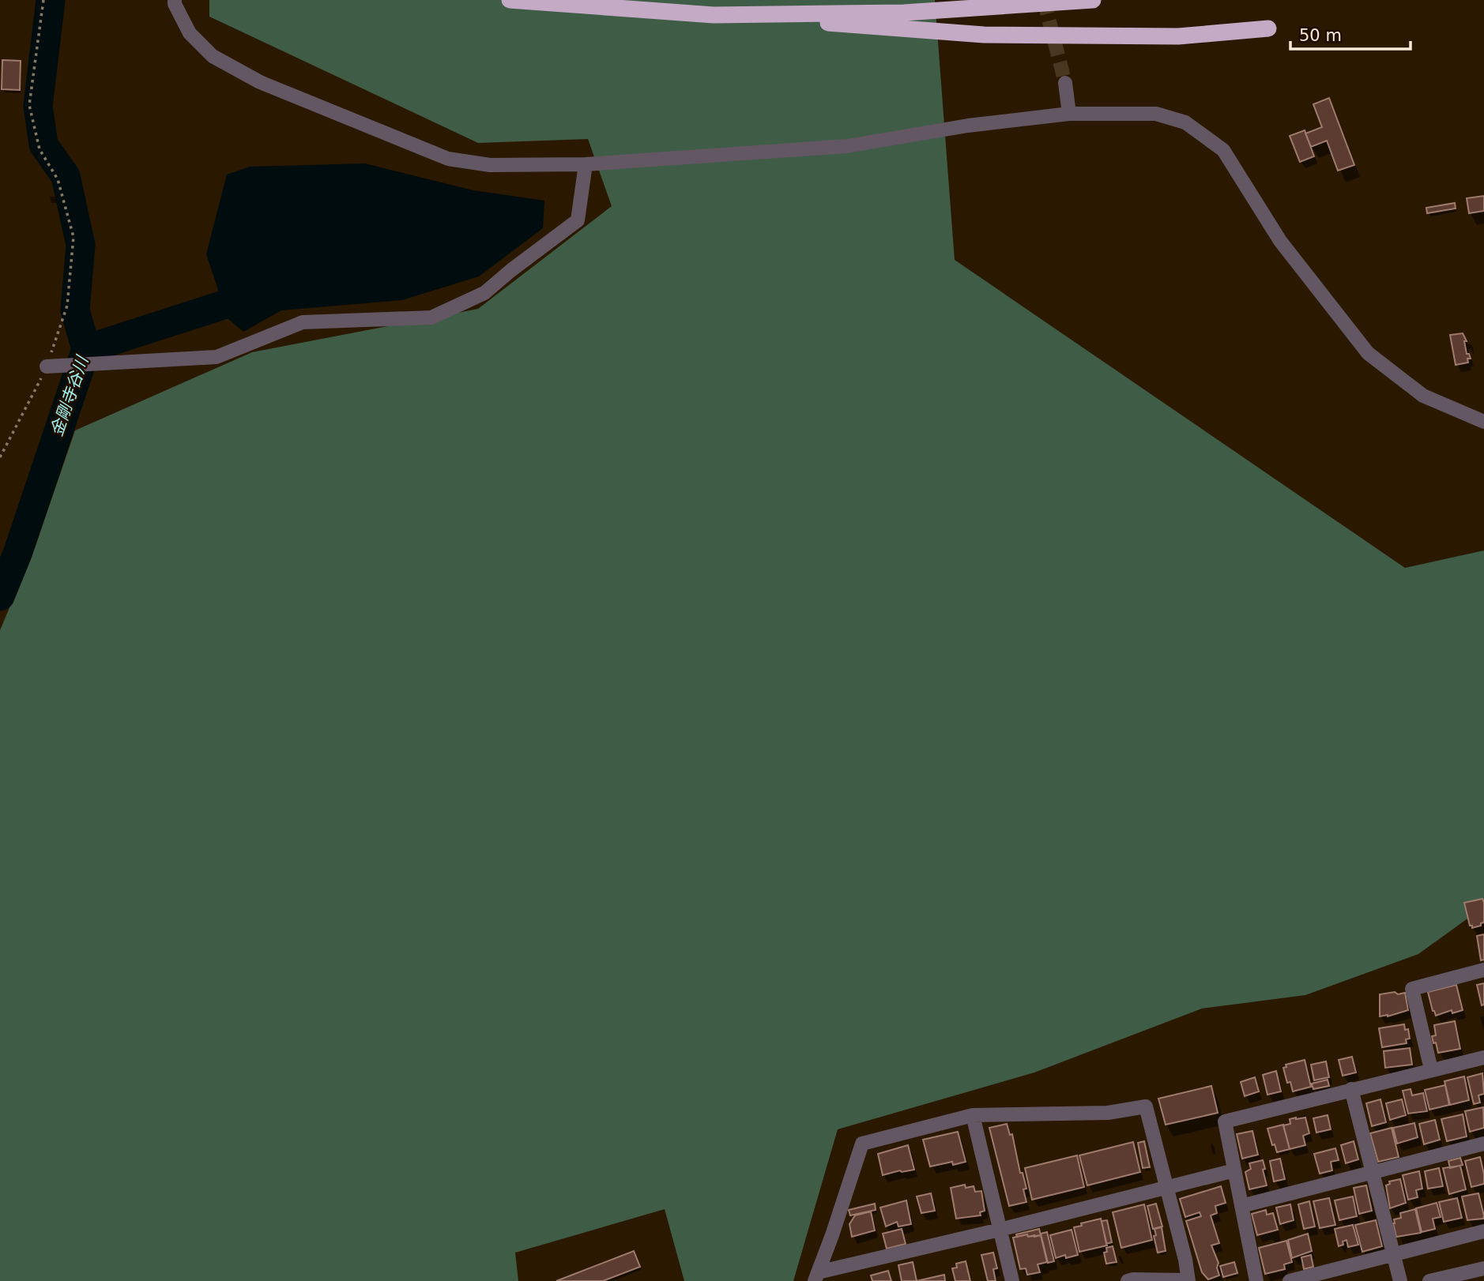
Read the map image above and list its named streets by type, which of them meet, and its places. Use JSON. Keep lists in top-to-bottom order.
{
  "water": ["金剛寺谷川"],
  "scale_bar": "50 m"
}
